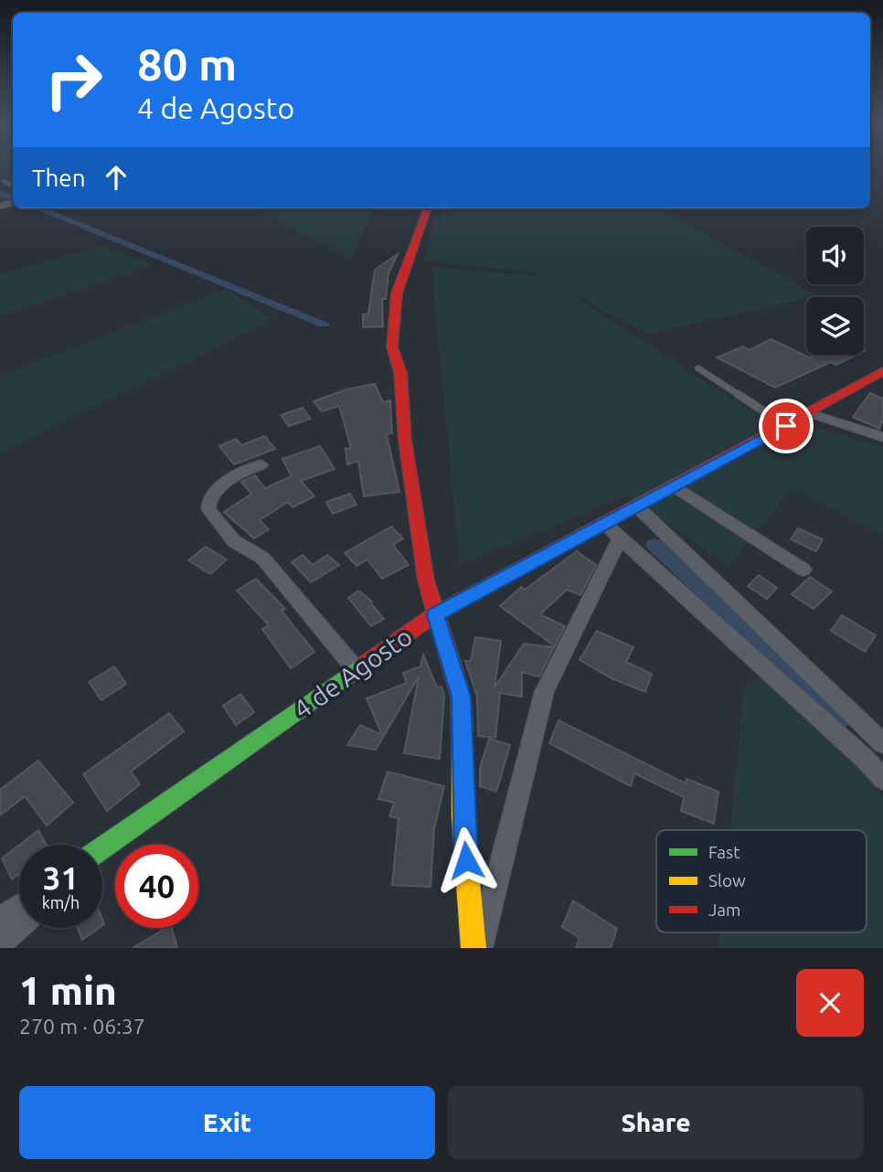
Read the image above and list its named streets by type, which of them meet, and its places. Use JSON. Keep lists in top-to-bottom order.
{
  "streets": {
    "street": ["4 de Agosto"]
  },
  "legend": ["Fast", "Slow", "Jam"],
  "page": {
    "turn": ["80 m", "4 de Agosto"],
    "then": "Then",
    "speed": "31 km/h",
    "limit": "40",
    "heading": ["1 min", "270 m · 06:37"],
    "buttons": ["Exit", "Share"]
  }
}
